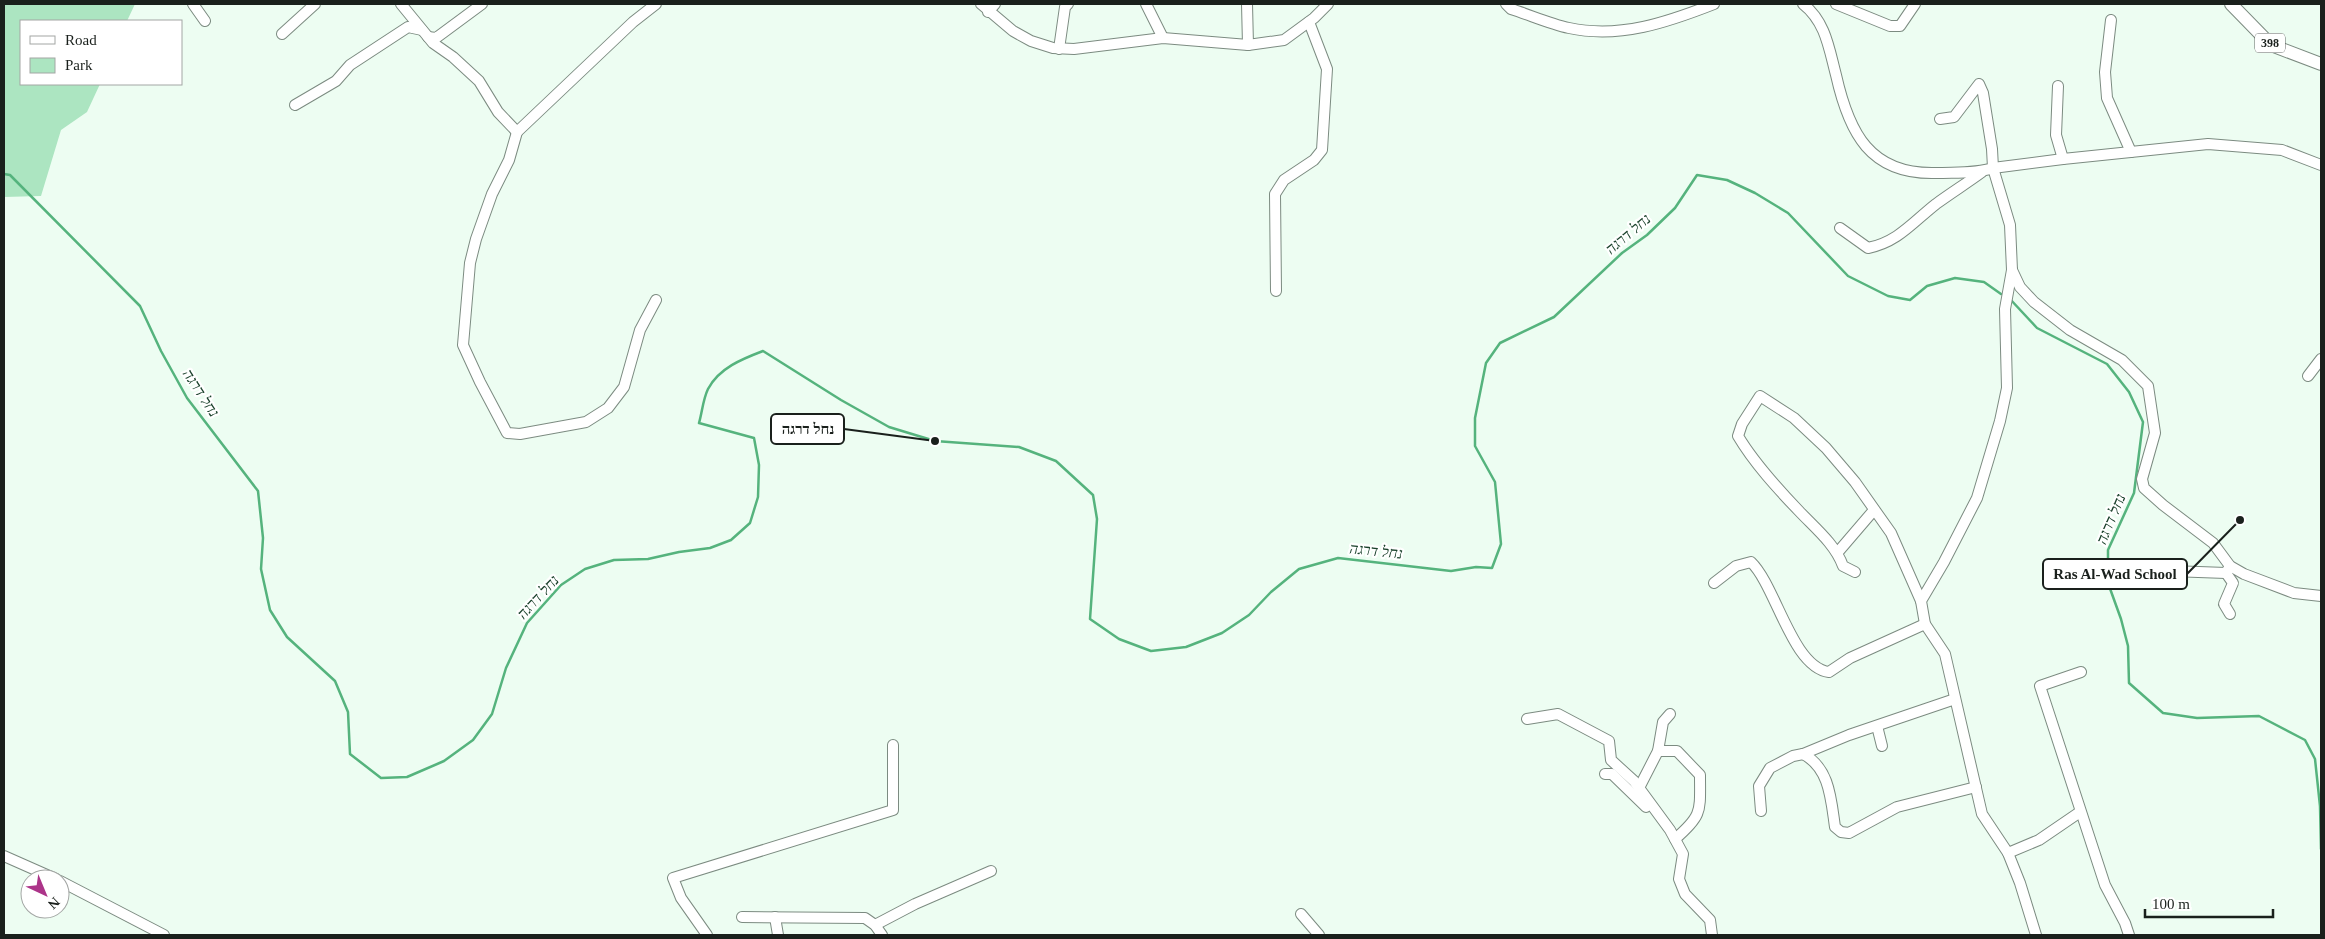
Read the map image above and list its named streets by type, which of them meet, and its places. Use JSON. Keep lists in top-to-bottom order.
{
  "streets": {
    "main road": ["398"]
  },
  "water": ["נחל דרגה"],
  "places": ["נחל דרגה", "Ras Al-Wad School"],
  "legend": ["Road", "Park"],
  "scale_bar": "100 m",
  "north": "bottom right"
}
